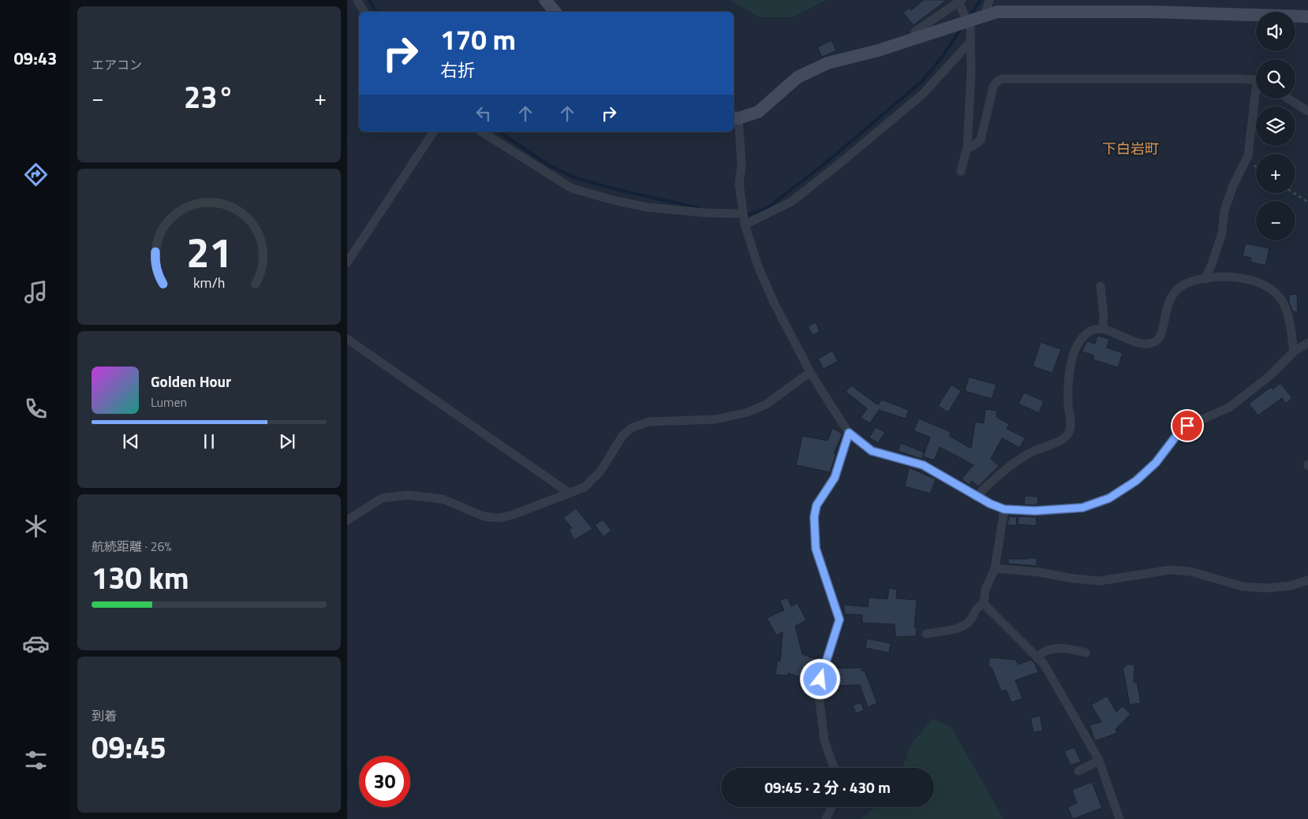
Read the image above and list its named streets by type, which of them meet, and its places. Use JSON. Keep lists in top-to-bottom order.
{
  "districts": ["下白岩町"],
  "page": {
    "tabs": "09:43",
    "tile": [
      "エアコン",
      ["航続距離 · 26%", "130 km"],
      ["到着", "09:45"]
    ],
    "map_buttons": ["+", "−"],
    "turn": ["170 m", "右折"],
    "heat": ["−", "23°", "+"],
    "song": ["Golden Hour", "Lumen"],
    "limit": "30",
    "trip": "09:45 · 2 分 · 430 m",
    "gauge": ["21", "km/h"]
  }
}
